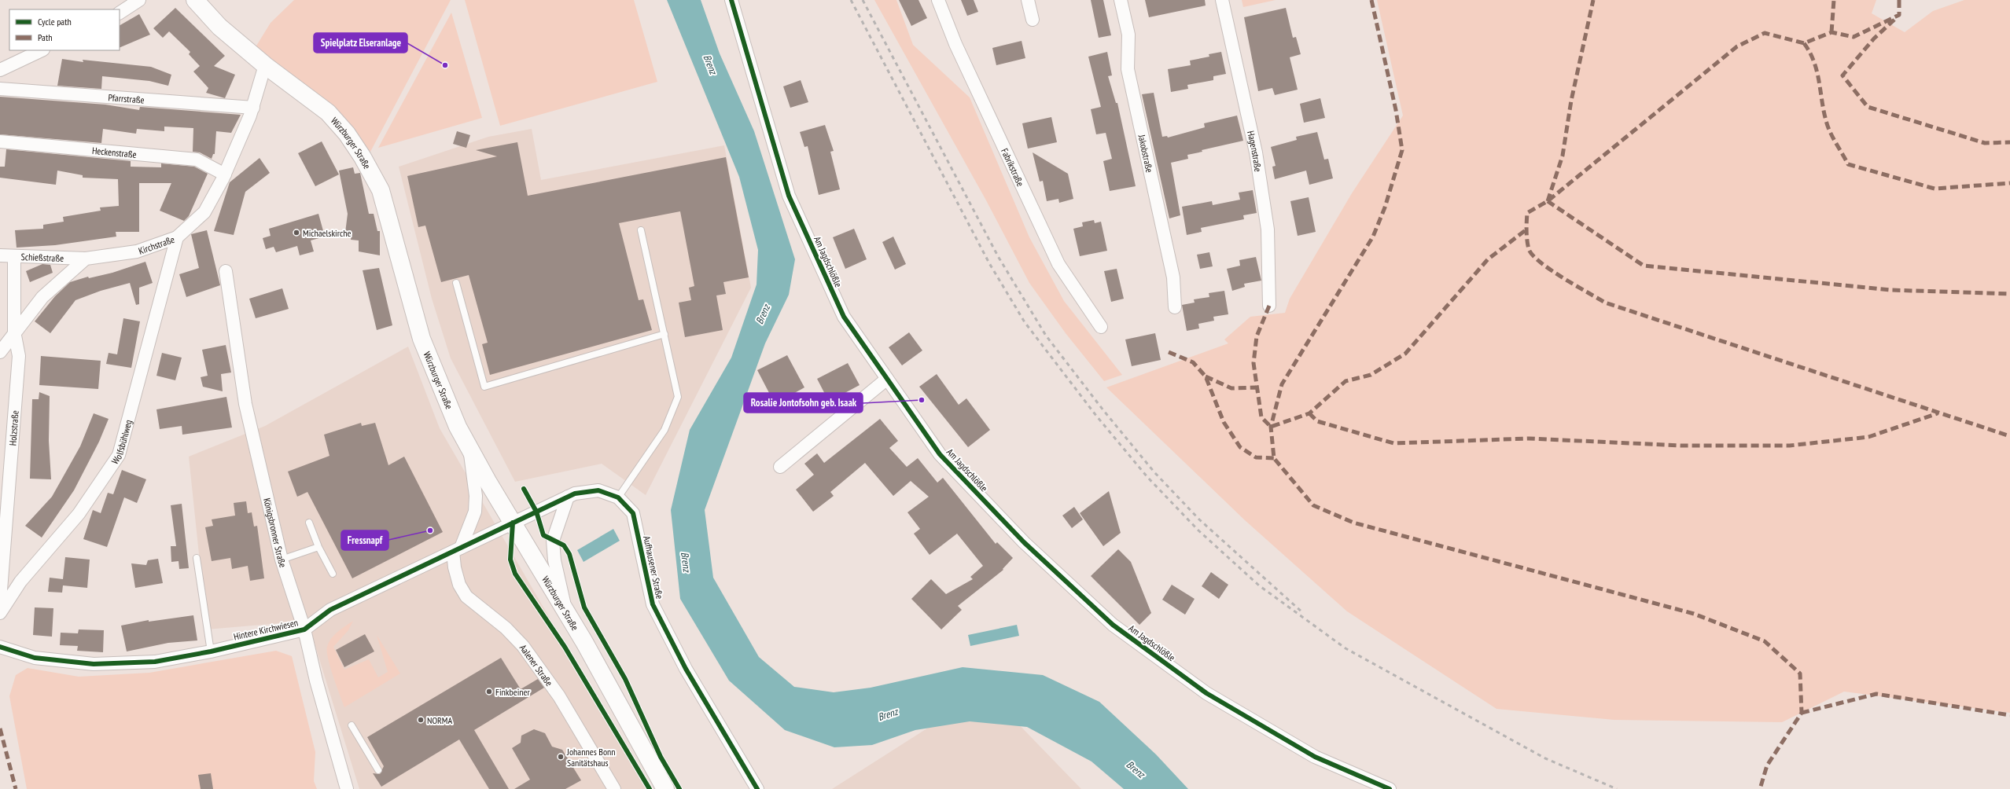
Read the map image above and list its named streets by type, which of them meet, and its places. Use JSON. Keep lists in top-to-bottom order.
{
  "streets": {
    "main road": ["Würzburger Straße"],
    "street": [
      "Pfarrstraße",
      "Heckenstraße",
      "Hagenstraße",
      "Jakobstraße",
      "Fabrikstraße",
      "Kirchstraße",
      "Schießstraße",
      "Am Jagdschlößle",
      "Holzstraße",
      "Wolfsbühlweg",
      "Königsbronner Straße",
      "Aufhausener Straße",
      "Hintere Kirchwiesen",
      "Aalener Straße"
    ]
  },
  "crossings": [
    ["Pfarrstraße", "Kirchstraße"],
    ["Würzburger Straße", "Kirchstraße"],
    ["Würzburger Straße", "Aufhausener Straße"],
    ["Würzburger Straße", "Hintere Kirchwiesen"],
    ["Heckenstraße", "Kirchstraße"],
    ["Kirchstraße", "Schießstraße"],
    ["Kirchstraße", "Wolfsbühlweg"],
    ["Schießstraße", "Holzstraße"],
    ["Königsbronner Straße", "Hintere Kirchwiesen"],
    ["Aufhausener Straße", "Hintere Kirchwiesen"],
    ["Hintere Kirchwiesen", "Aalener Straße"]
  ],
  "water": ["Brenz"],
  "places": [
    "Spielplatz Elseranlage",
    "Michaelskirche",
    "Rosalie Jontofsohn geb. Isaak",
    "Fressnapf",
    "Finkbeiner",
    "NORMA",
    "Johannes Bonn Sanitätshaus"
  ],
  "legend": ["Cycle path", "Path"]
}
